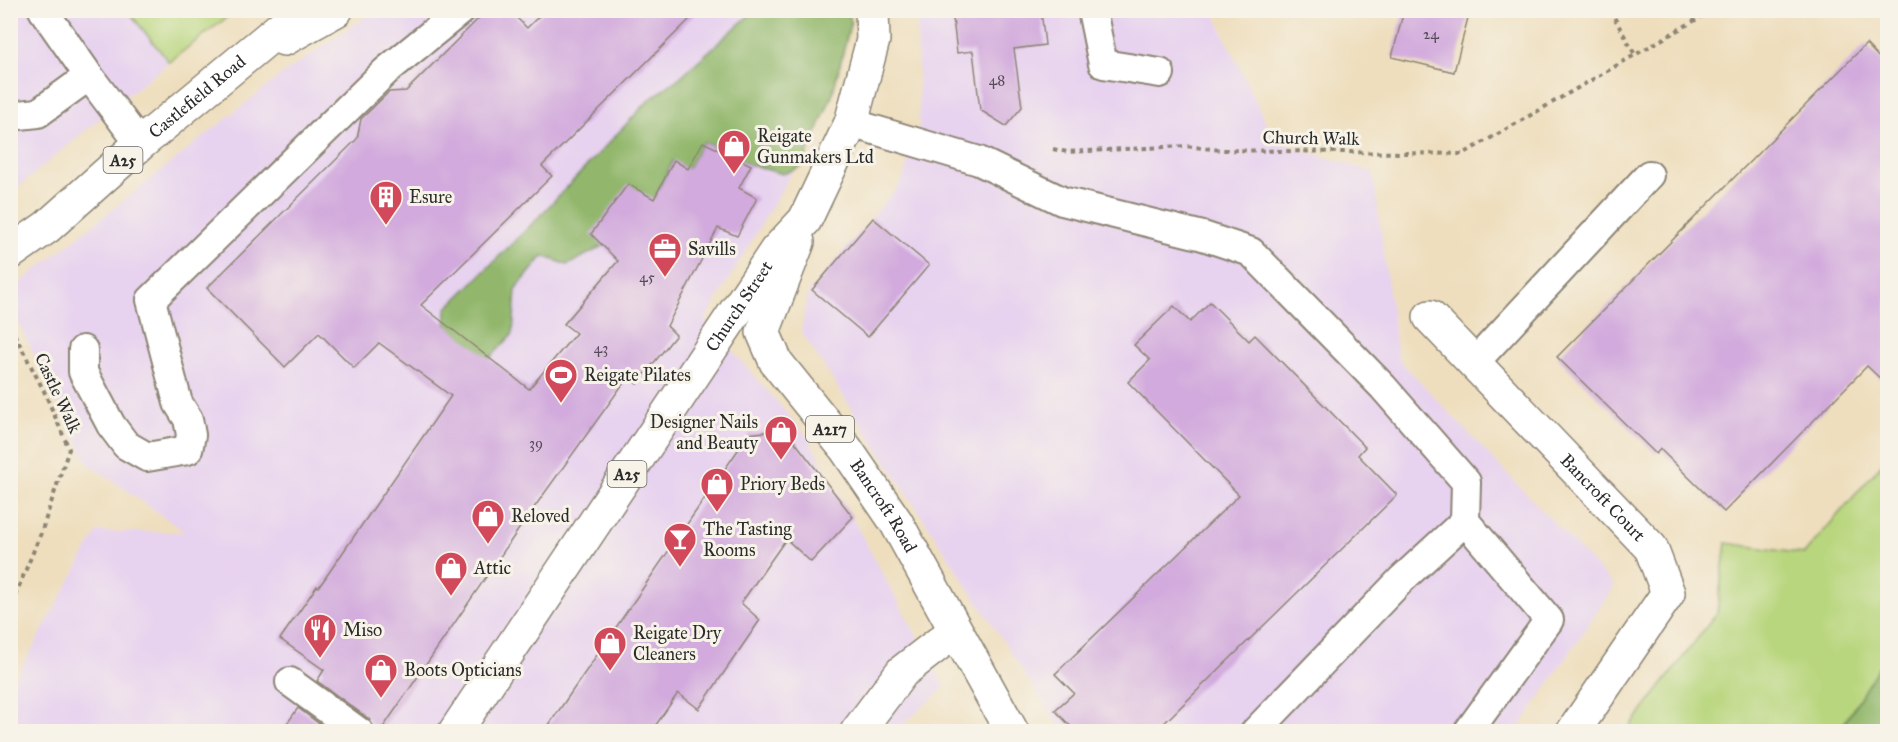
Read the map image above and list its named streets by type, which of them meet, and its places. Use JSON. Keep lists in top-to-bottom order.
{
  "streets": {
    "main road": [
      "Castlefield Road",
      "A25",
      "Church Street",
      "A217",
      "Bancroft Court",
      "Bancroft Road"
    ],
    "path": ["Church Walk", "Castle Walk"]
  },
  "crossings": [
    ["Church Street", "Bancroft Road"]
  ],
  "places": {
    "shop": [
      "Reigate Gunmakers Ltd",
      "Designer Nails and Beauty",
      "Priory Beds",
      "Reloved",
      "Attic",
      "Reigate Dry Cleaners",
      "Boots Opticians"
    ],
    "building": ["Esure"],
    "office": ["Savills"],
    "sports": ["Reigate Pilates"],
    "bar": ["The Tasting Rooms"],
    "restaurant": ["Miso"]
  },
  "house_numbers": [
    "24",
    "48",
    "45",
    "43",
    "39"
  ]
}
